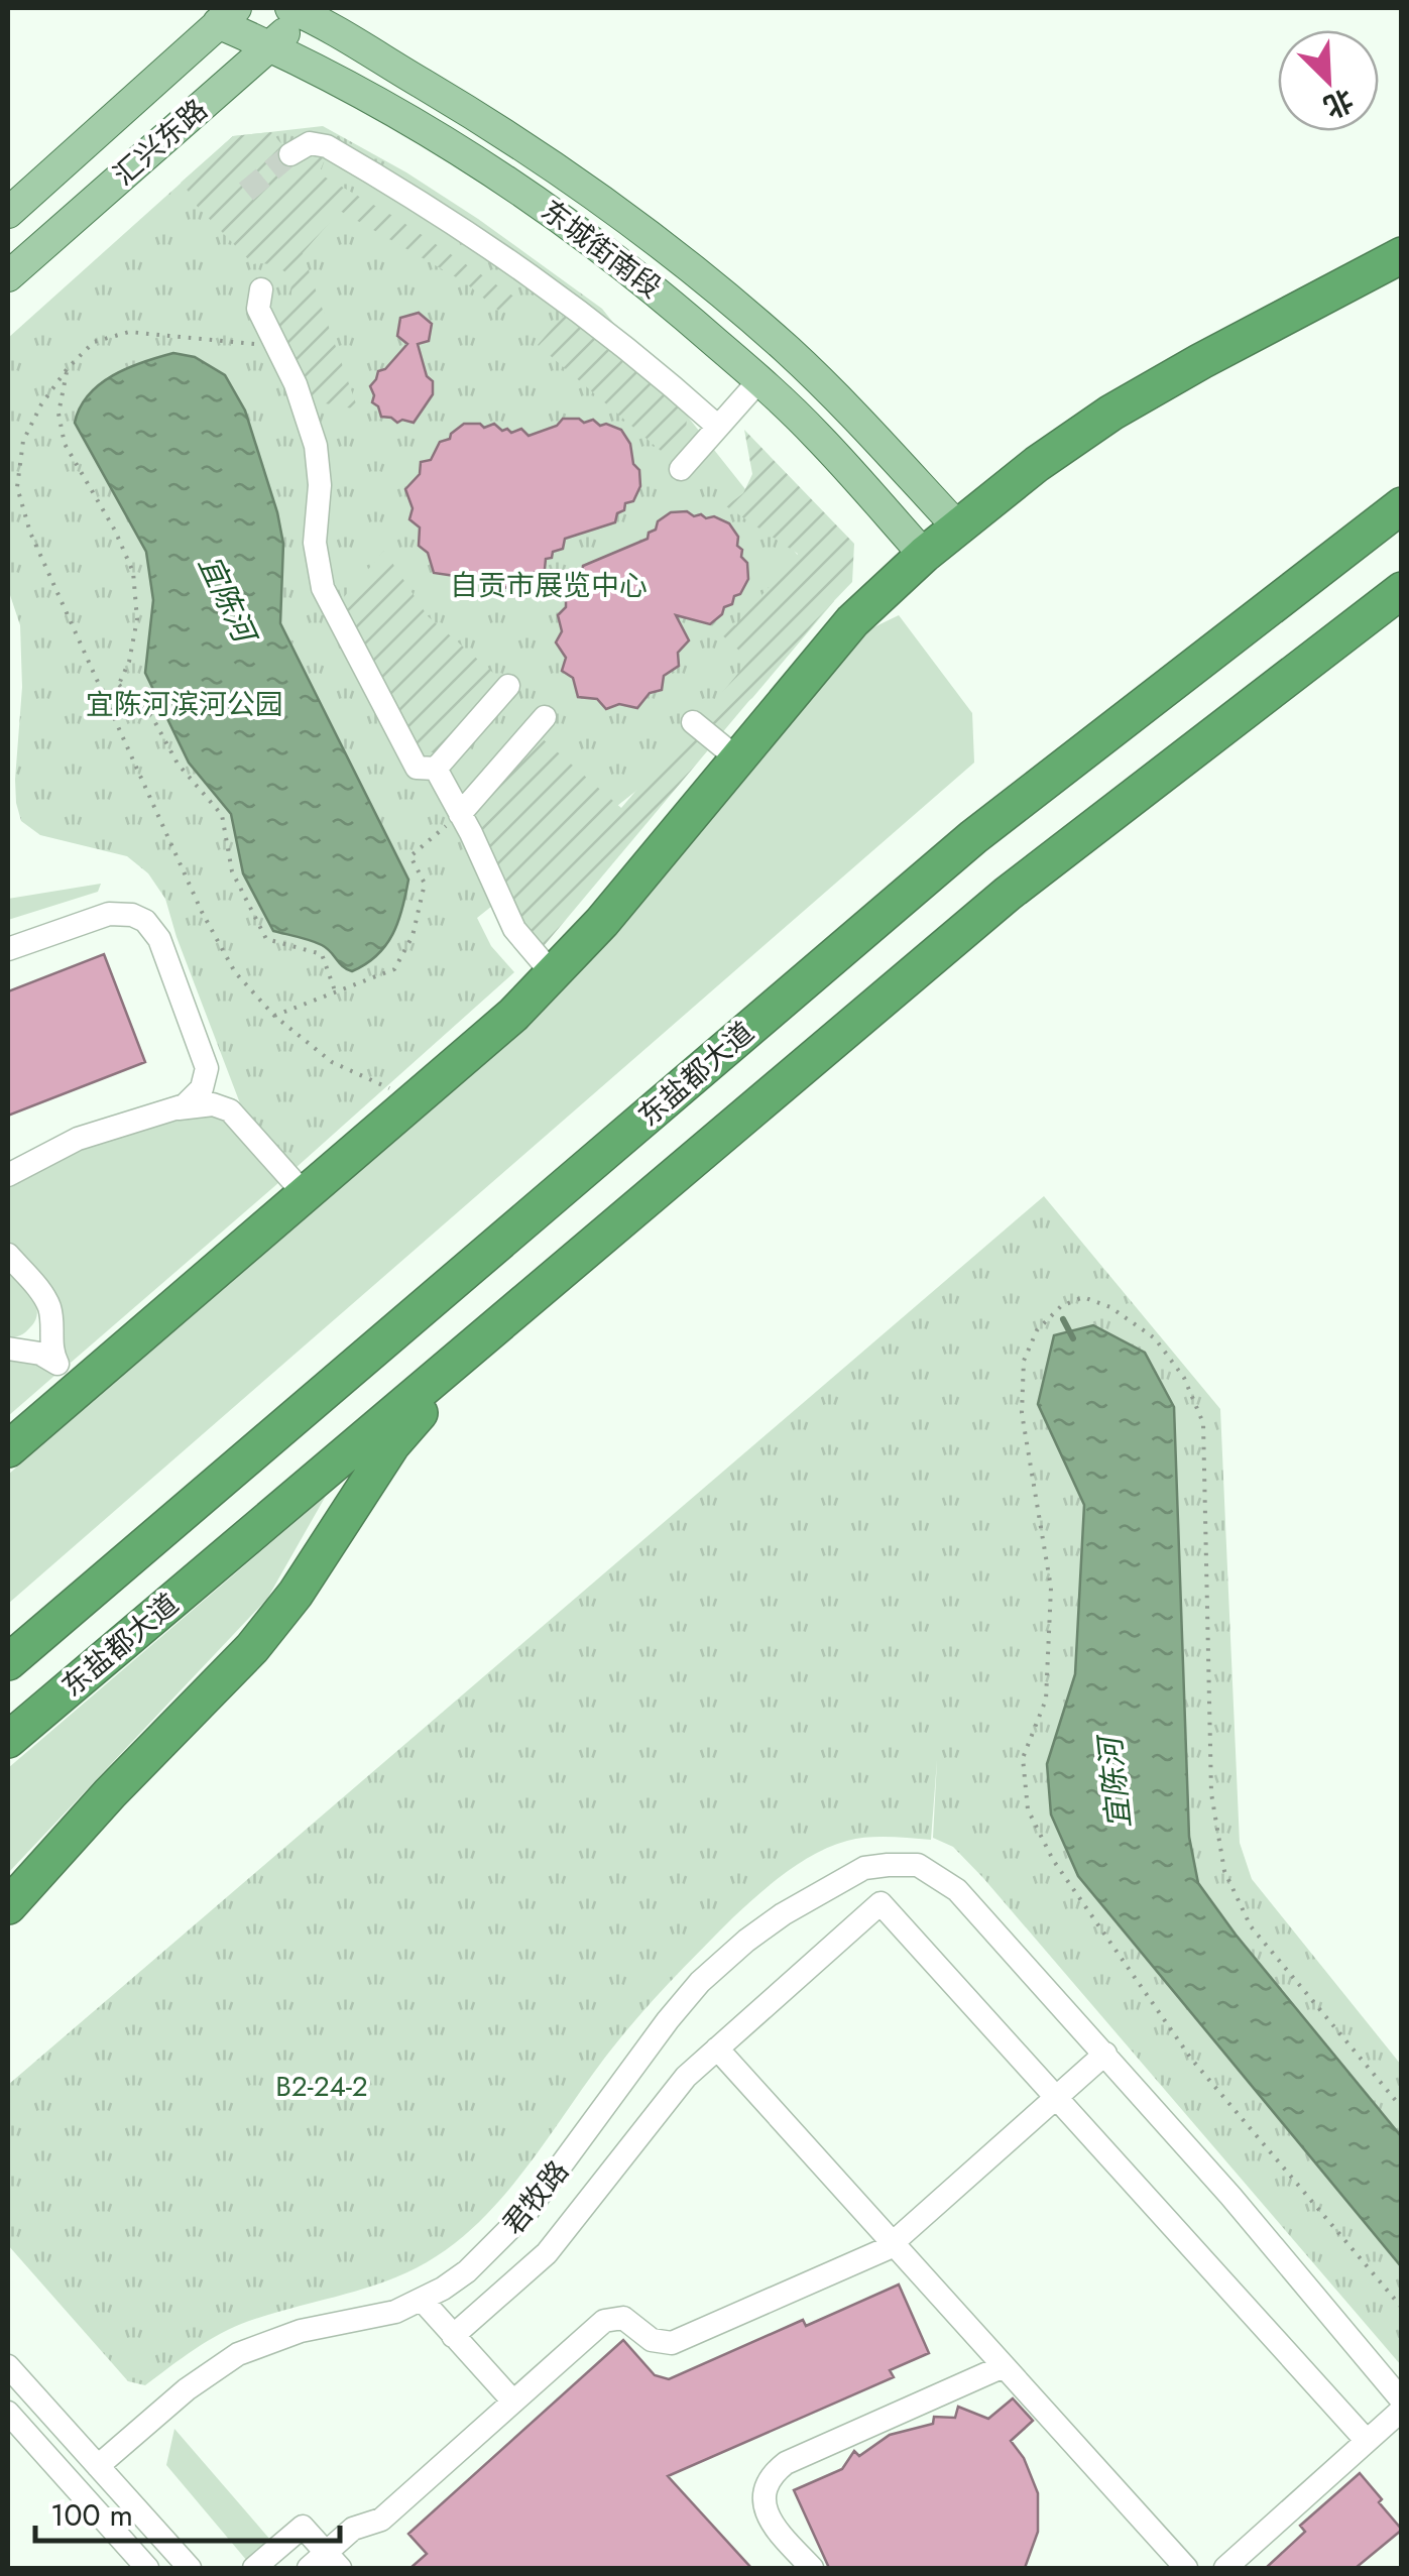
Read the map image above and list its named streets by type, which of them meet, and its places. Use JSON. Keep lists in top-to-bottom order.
{
  "streets": {
    "highway": ["东盐都大道"],
    "main road": ["汇兴东路", "东城街南段"],
    "street": ["君牧路"]
  },
  "crossings": [
    ["汇兴东路", "东城街南段"]
  ],
  "water": ["宜陈河"],
  "parks": ["自贡市展览中心", "宜陈河滨河公园", "B2-24-2"],
  "scale_bar": "100 m",
  "north": "bottom right"
}
